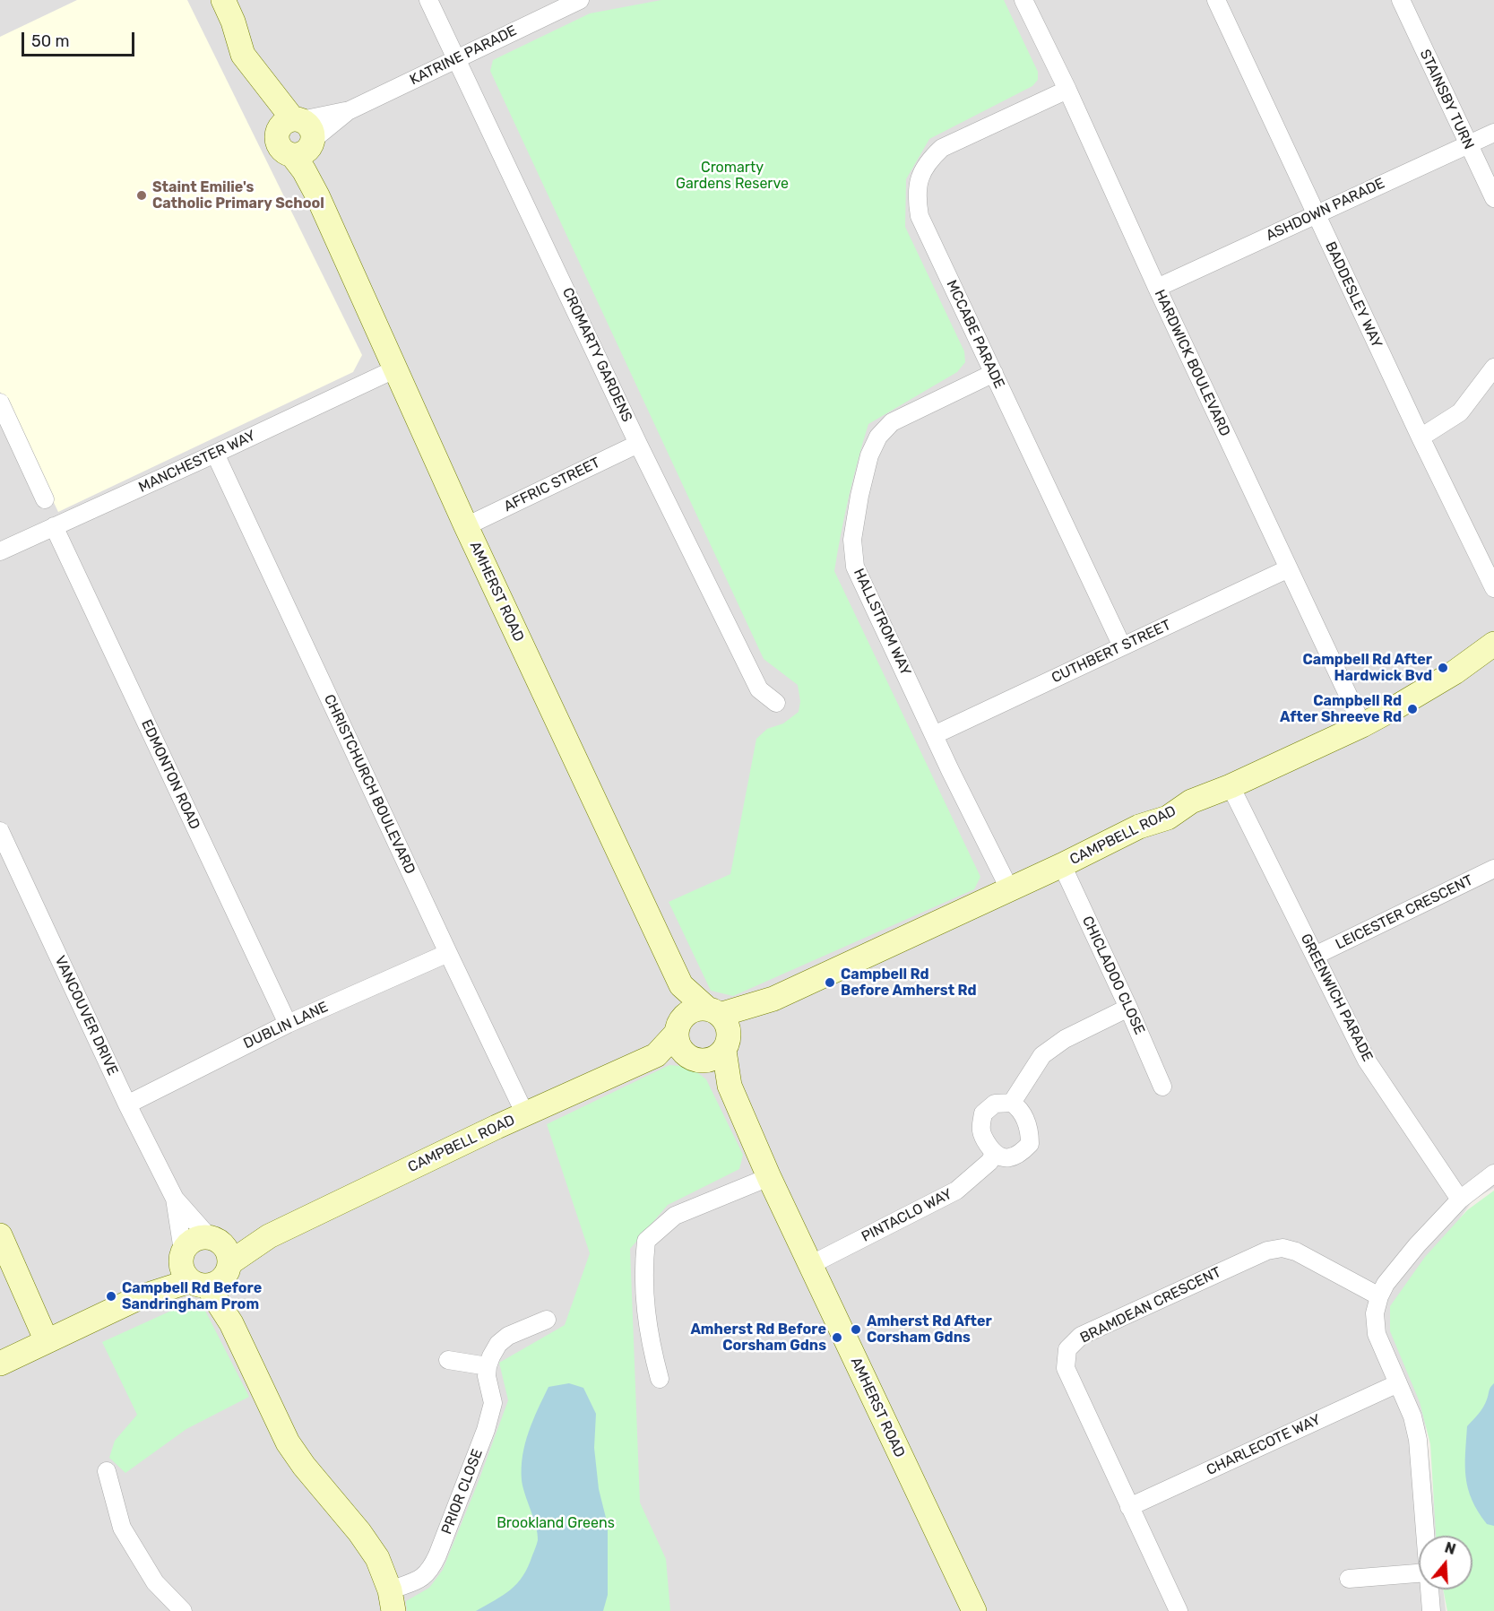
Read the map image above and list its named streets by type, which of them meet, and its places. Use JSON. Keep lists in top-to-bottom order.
{
  "streets": {
    "street": [
      "KATRINE PARADE",
      "STAINSBY TURN",
      "ASHDOWN PARADE",
      "BADDESLEY WAY",
      "MCCABE PARADE",
      "CROMARTY GARDENS",
      "HARDWICK BOULEVARD",
      "MANCHESTER WAY",
      "AFFRIC STREET",
      "AMHERST ROAD",
      "HALLSTROM WAY",
      "CUTHBERT STREET",
      "EDMONTON ROAD",
      "CHRISTCHURCH BOULEVARD",
      "CAMPBELL ROAD",
      "LEICESTER CRESCENT",
      "CHICLADOO CLOSE",
      "GREENWICH PARADE",
      "VANCOUVER DRIVE",
      "DUBLIN LANE",
      "PINTACLO WAY",
      "BRAMDEAN CRESCENT",
      "CHARLECOTE WAY",
      "PRIOR CLOSE"
    ]
  },
  "crossings": [
    ["KATRINE PARADE", "CROMARTY GARDENS"],
    ["KATRINE PARADE", "AMHERST ROAD"],
    ["STAINSBY TURN", "ASHDOWN PARADE"],
    ["ASHDOWN PARADE", "BADDESLEY WAY"],
    ["ASHDOWN PARADE", "HARDWICK BOULEVARD"],
    ["MCCABE PARADE", "HARDWICK BOULEVARD"],
    ["MCCABE PARADE", "HALLSTROM WAY"],
    ["MCCABE PARADE", "CUTHBERT STREET"],
    ["CROMARTY GARDENS", "AFFRIC STREET"],
    ["HARDWICK BOULEVARD", "CUTHBERT STREET"],
    ["HARDWICK BOULEVARD", "CAMPBELL ROAD"],
    ["MANCHESTER WAY", "AMHERST ROAD"],
    ["MANCHESTER WAY", "EDMONTON ROAD"],
    ["MANCHESTER WAY", "CHRISTCHURCH BOULEVARD"],
    ["AFFRIC STREET", "AMHERST ROAD"],
    ["AMHERST ROAD", "CAMPBELL ROAD"],
    ["AMHERST ROAD", "PINTACLO WAY"],
    ["HALLSTROM WAY", "CUTHBERT STREET"],
    ["HALLSTROM WAY", "CAMPBELL ROAD"],
    ["EDMONTON ROAD", "DUBLIN LANE"],
    ["CHRISTCHURCH BOULEVARD", "CAMPBELL ROAD"],
    ["CHRISTCHURCH BOULEVARD", "DUBLIN LANE"],
    ["CAMPBELL ROAD", "CHICLADOO CLOSE"],
    ["CAMPBELL ROAD", "GREENWICH PARADE"],
    ["CAMPBELL ROAD", "VANCOUVER DRIVE"],
    ["LEICESTER CRESCENT", "GREENWICH PARADE"],
    ["VANCOUVER DRIVE", "DUBLIN LANE"],
    ["BRAMDEAN CRESCENT", "CHARLECOTE WAY"]
  ],
  "parks": ["Cromarty Gardens Reserve", "Brookland Greens"],
  "places": [
    "Staint Emilie's Catholic Primary School",
    "Campbell Rd After Hardwick Bvd",
    "Campbell Rd After Shreeve Rd",
    "Campbell Rd Before Amherst Rd",
    "Campbell Rd Before Sandringham Prom",
    "Amherst Rd After Corsham Gdns",
    "Amherst Rd Before Corsham Gdns"
  ],
  "scale_bar": "50 m",
  "north": "top"
}
